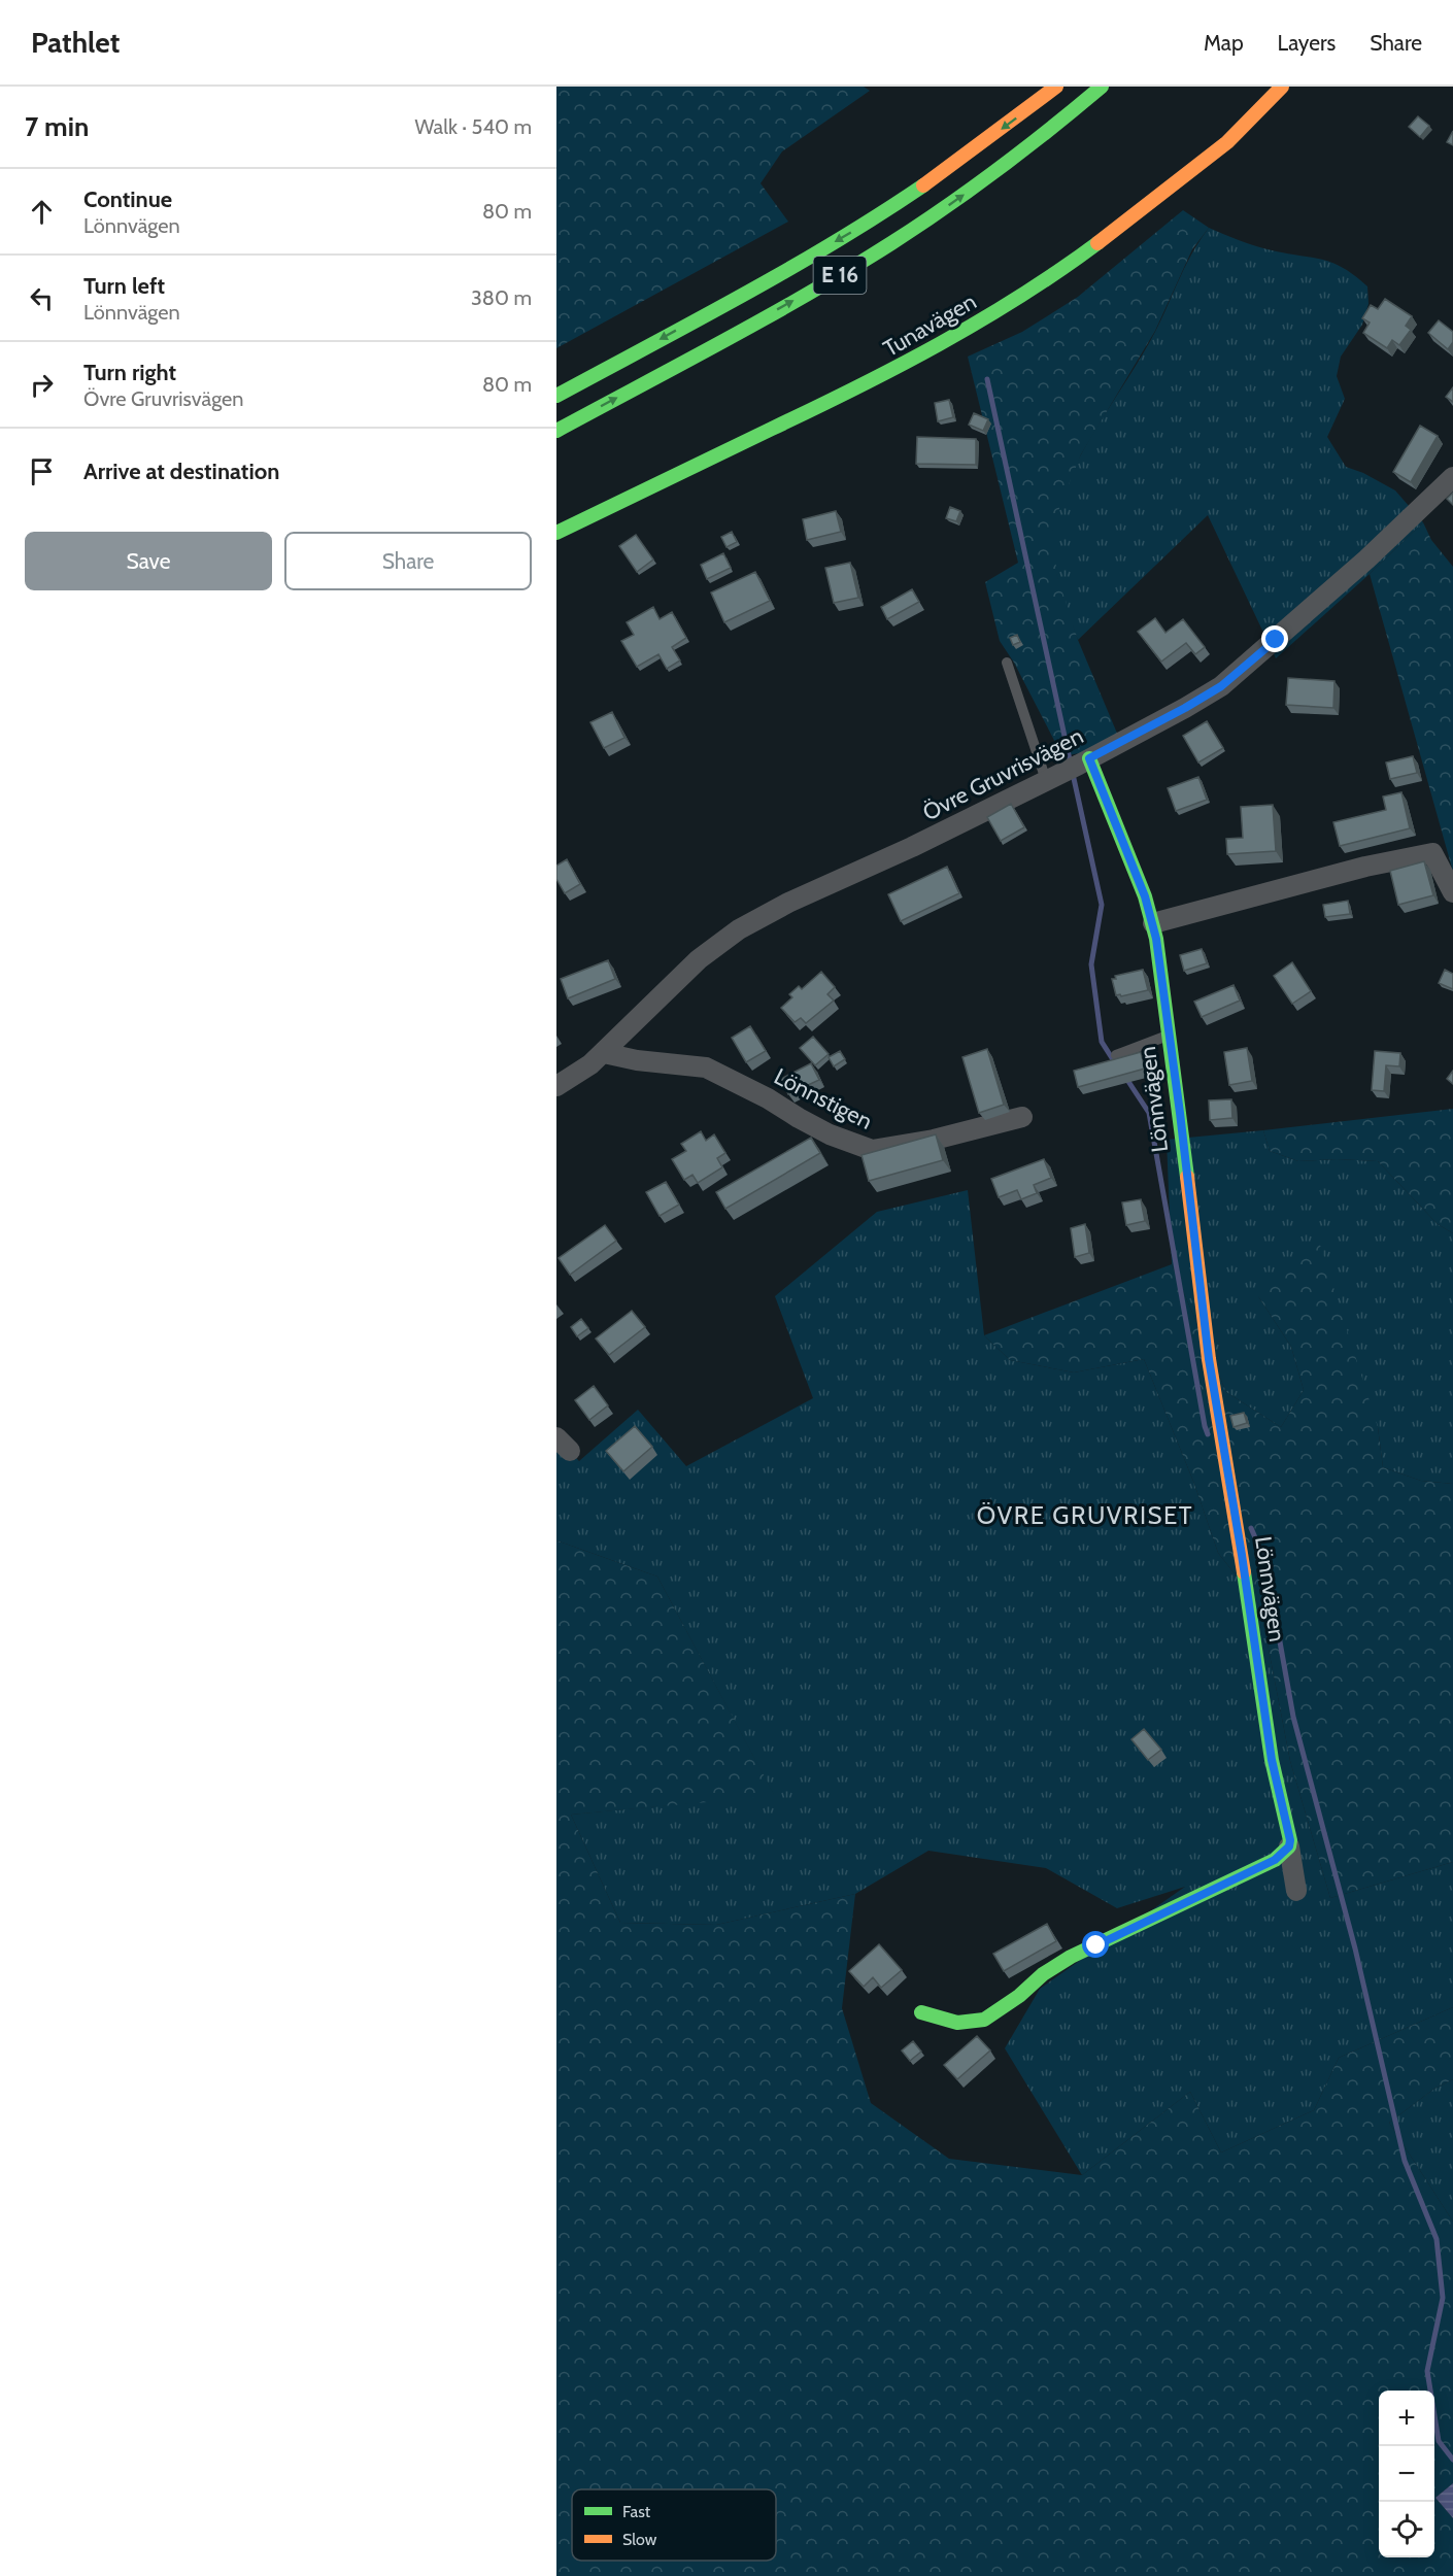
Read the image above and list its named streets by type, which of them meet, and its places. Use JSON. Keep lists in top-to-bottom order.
{
  "streets": {
    "main road": ["E 16", "Tunavägen", "Lönnvägen"],
    "street": ["Övre Gruvrisvägen", "Lönnstigen"]
  },
  "crossings": [
    ["Övre Gruvrisvägen", "Lönnstigen"],
    ["Övre Gruvrisvägen", "Lönnvägen"]
  ],
  "districts": ["ÖVRE GRUVRISET"],
  "legend": ["Fast", "Slow"],
  "page": {
    "header": "Pathlet",
    "nav": ["Map", "Layers", "Share"],
    "heading": ["7 min", "Walk · 540 m"],
    "list": [
      ["Continue", "Lönnvägen", "80 m"],
      ["Turn left", "Lönnvägen", "380 m"],
      ["Turn right", "Övre Gruvrisvägen", "80 m"],
      "Arrive at destination"
    ],
    "buttons": ["Save", "Share"],
    "map_buttons": ["+", "−"]
  }
}
